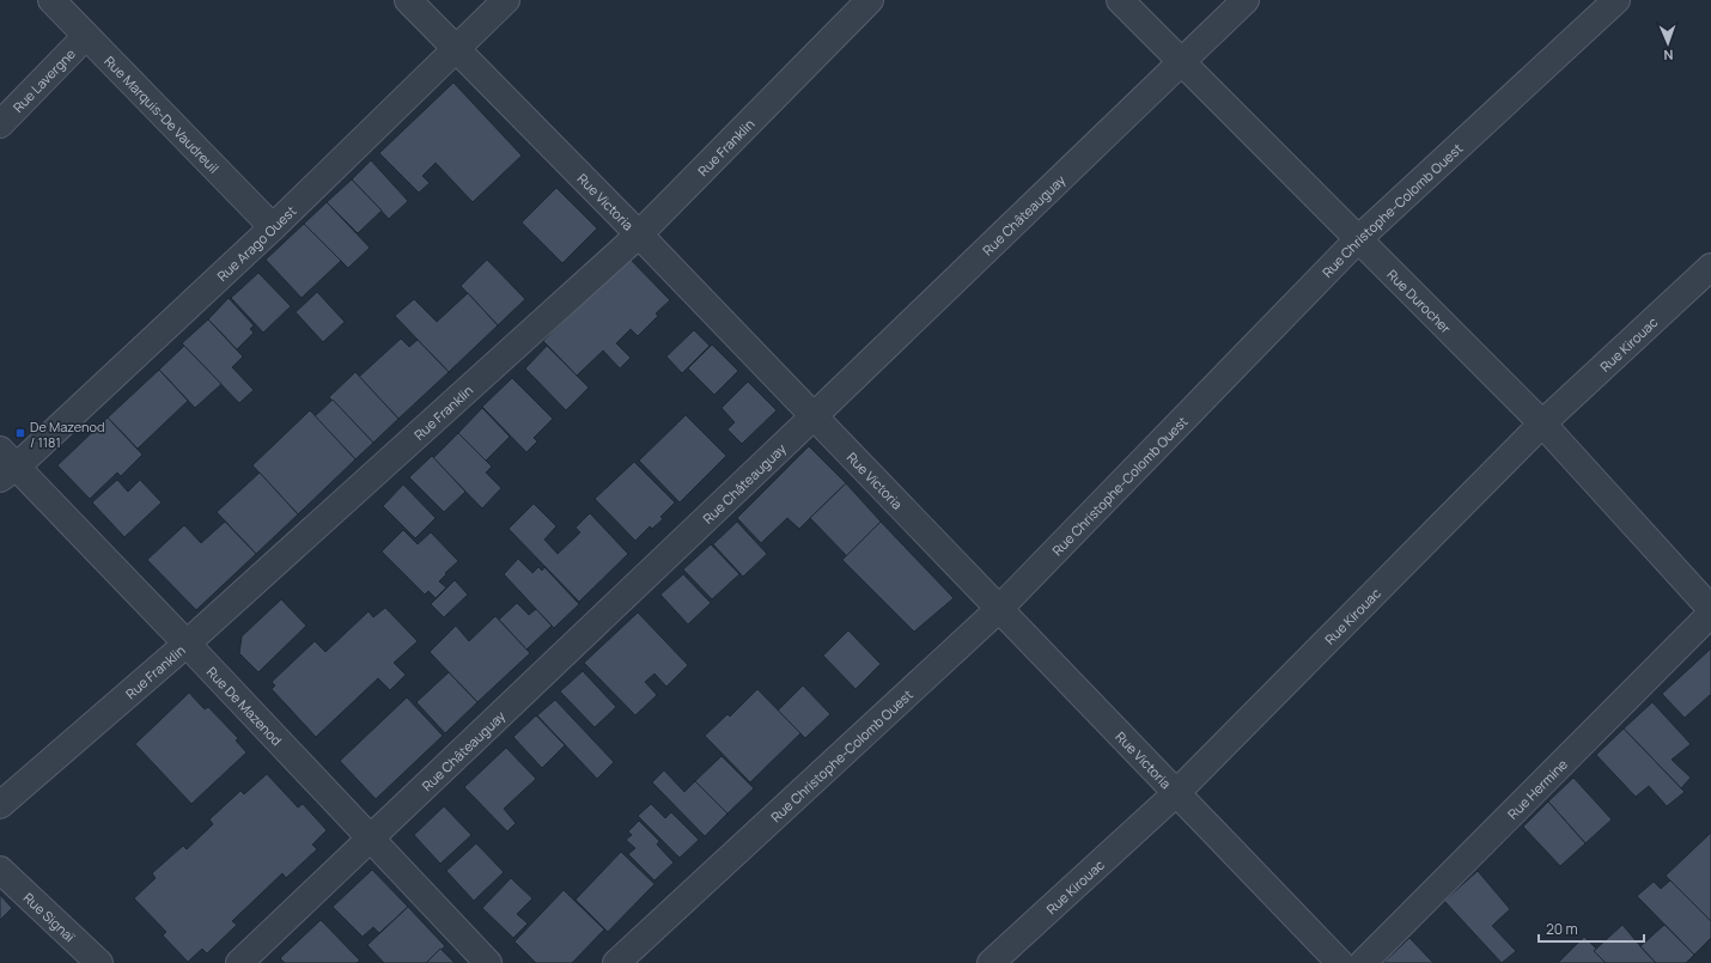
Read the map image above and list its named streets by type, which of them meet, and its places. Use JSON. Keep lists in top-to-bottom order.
{
  "streets": {
    "street": [
      "Rue Lavergne",
      "Rue Marquis-De Vaudreuil",
      "Rue Franklin",
      "Rue Victoria",
      "Rue Christophe-Colomb Ouest",
      "Rue Châteauguay",
      "Rue Arago Ouest",
      "Rue Durocher",
      "Rue Kirouac",
      "Rue De Mazenod",
      "Rue Hermine",
      "Rue Signaï"
    ]
  },
  "crossings": [
    ["Rue Lavergne", "Rue Marquis-De Vaudreuil"],
    ["Rue Marquis-De Vaudreuil", "Rue Arago Ouest"],
    ["Rue Franklin", "Rue Victoria"],
    ["Rue Franklin", "Rue De Mazenod"],
    ["Rue Victoria", "Rue Christophe-Colomb Ouest"],
    ["Rue Victoria", "Rue Châteauguay"],
    ["Rue Victoria", "Rue Arago Ouest"],
    ["Rue Victoria", "Rue Kirouac"],
    ["Rue Christophe-Colomb Ouest", "Rue Durocher"],
    ["Rue Châteauguay", "Rue Durocher"],
    ["Rue Châteauguay", "Rue De Mazenod"],
    ["Rue Arago Ouest", "Rue De Mazenod"],
    ["Rue Durocher", "Rue Kirouac"]
  ],
  "places": {
    "transit": ["De Mazenod / 1181"]
  },
  "scale_bar": "20 m",
  "north": "bottom"
}
